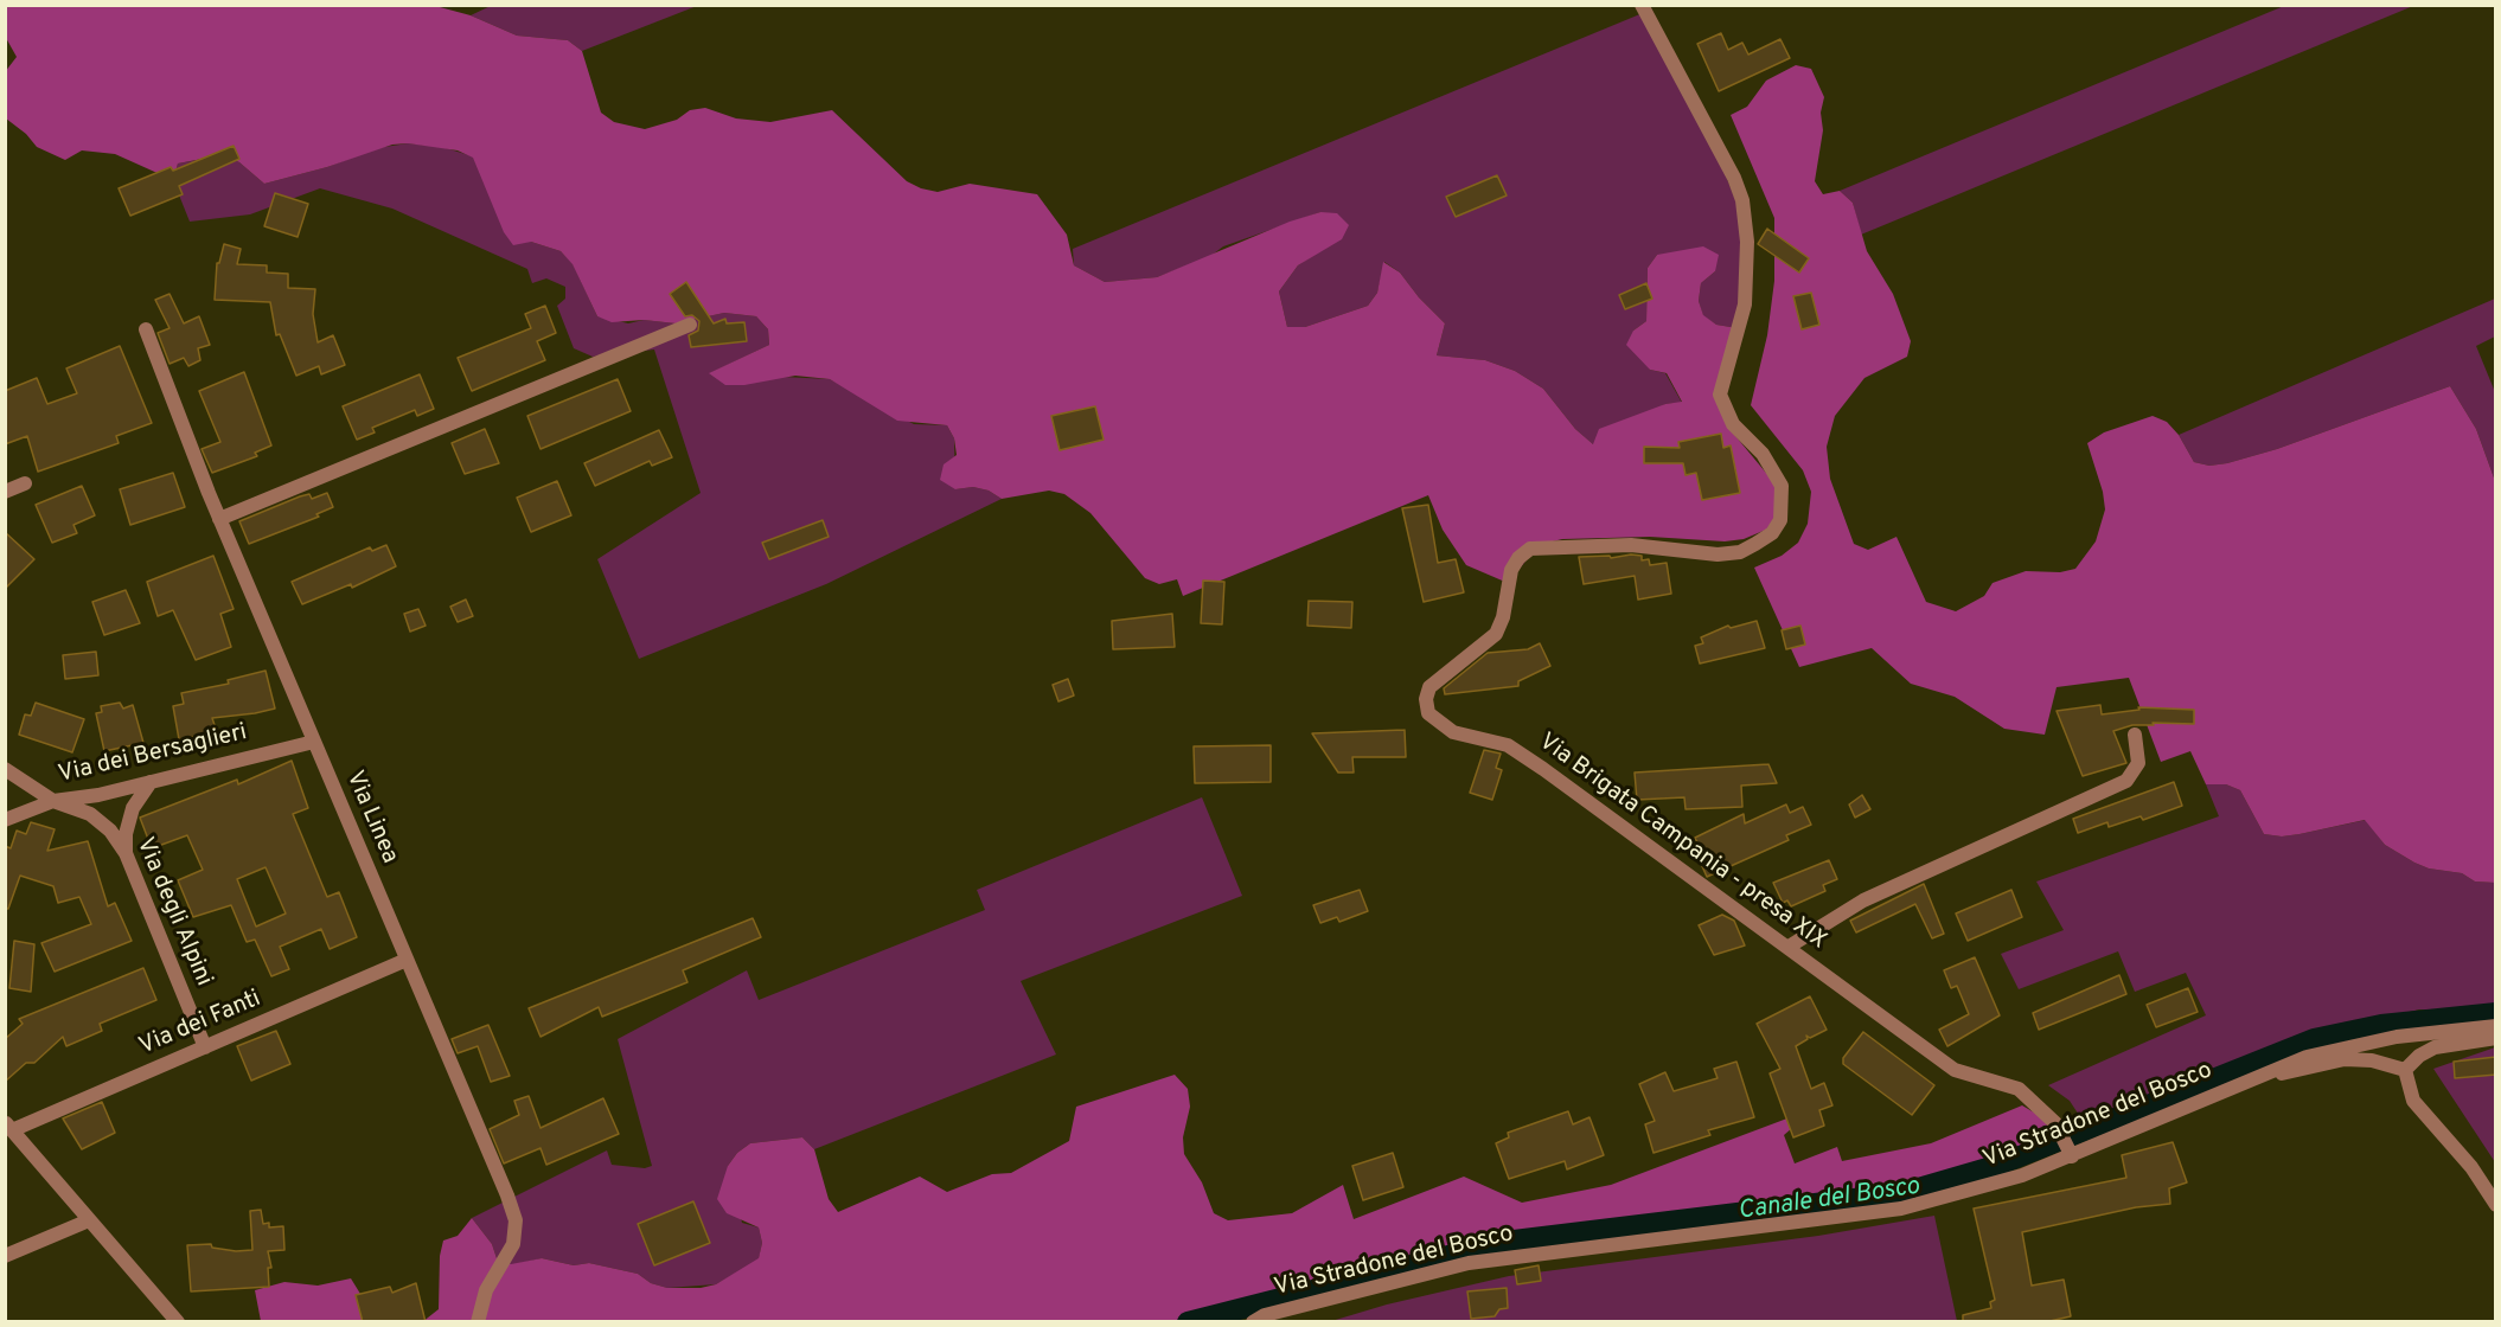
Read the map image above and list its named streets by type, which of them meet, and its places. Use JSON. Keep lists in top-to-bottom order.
{
  "streets": {
    "street": [
      "Via dei Bersaglieri",
      "Via Linea",
      "Via Brigata Campania - presa XIX",
      "Via degli Alpini",
      "Via dei Fanti",
      "Via Stradone del Bosco"
    ]
  },
  "crossings": [
    ["Via dei Bersaglieri", "Via Linea"],
    ["Via dei Bersaglieri", "Via degli Alpini"],
    ["Via Linea", "Via dei Fanti"],
    ["Via Brigata Campania - presa XIX", "Via Stradone del Bosco"],
    ["Via degli Alpini", "Via dei Fanti"]
  ],
  "water": ["Canale del Bosco"]
}
